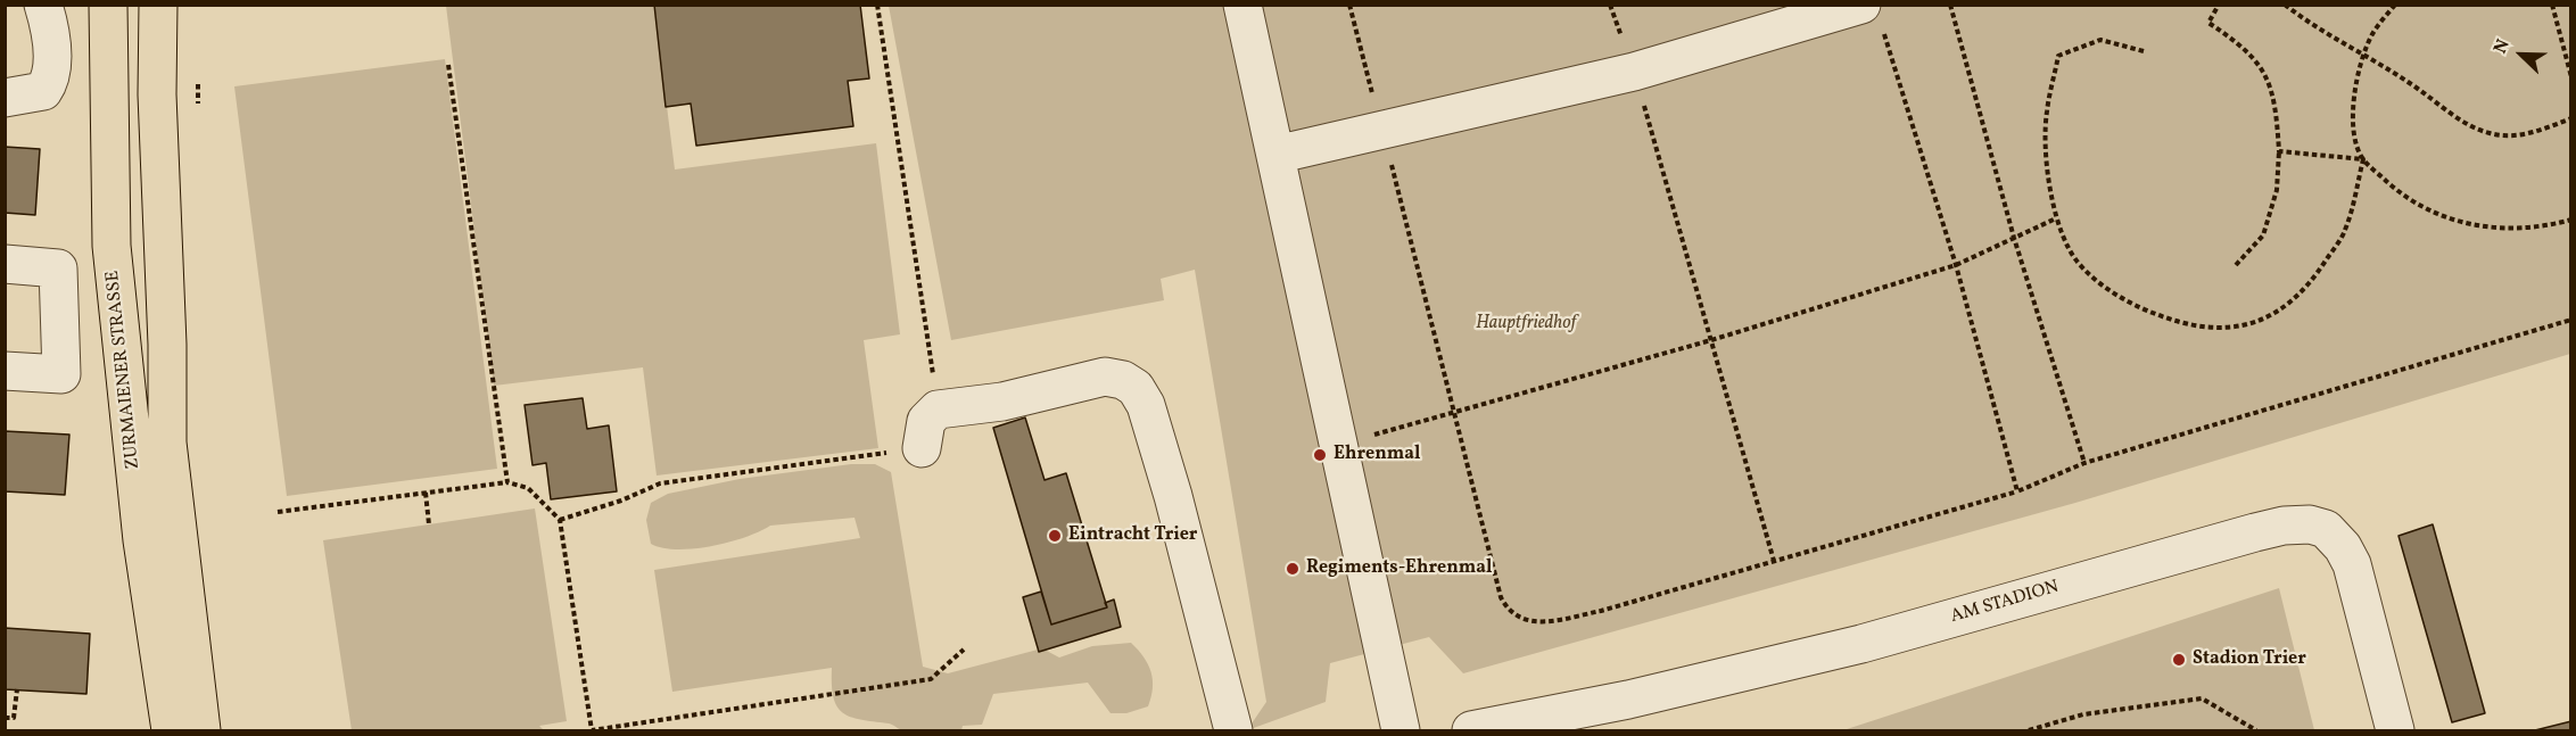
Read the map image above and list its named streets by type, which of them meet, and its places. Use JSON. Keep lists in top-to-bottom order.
{
  "streets": {
    "main road": ["ZURMAIENER STRASSE"],
    "street": ["AM STADION"]
  },
  "parks": ["Hauptfriedhof"],
  "places": [
    "Ehrenmal",
    "Eintracht Trier",
    "Regiments-Ehrenmal",
    "Stadion Trier"
  ],
  "north": "top left"
}
